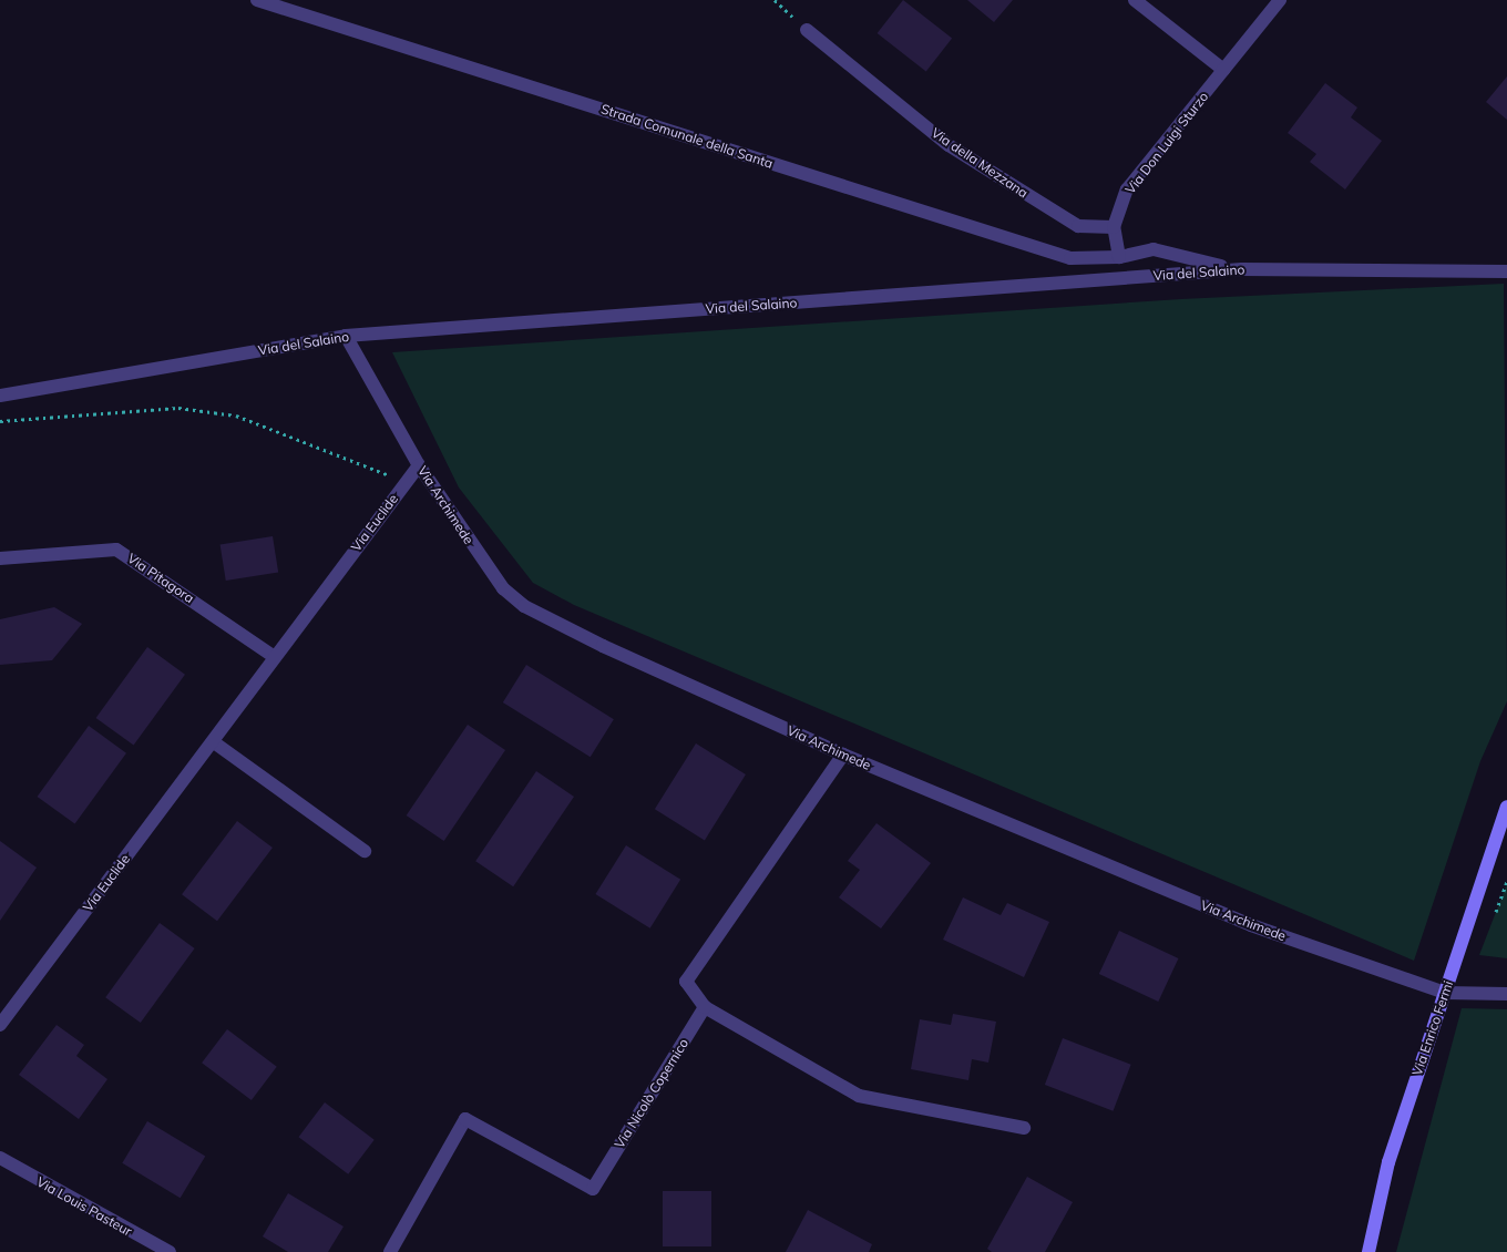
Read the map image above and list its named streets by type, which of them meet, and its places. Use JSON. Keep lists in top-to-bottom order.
{
  "streets": {
    "street": [
      "Strada Comunale della Santa",
      "Via Don Luigi Sturzo",
      "Via della Mezzana",
      "Via del Salaino",
      "Via Archimede",
      "Via Euclide",
      "Via Pitagora",
      "Via Enrico Fermi",
      "Via Nicolò Copernico",
      "Via Louis Pasteur"
    ]
  },
  "crossings": [
    ["Strada Comunale della Santa", "Via Don Luigi Sturzo"],
    ["Via Don Luigi Sturzo", "Via della Mezzana"],
    ["Via del Salaino", "Via Archimede"],
    ["Via Archimede", "Via Euclide"],
    ["Via Archimede", "Via Enrico Fermi"],
    ["Via Euclide", "Via Pitagora"]
  ]
}
